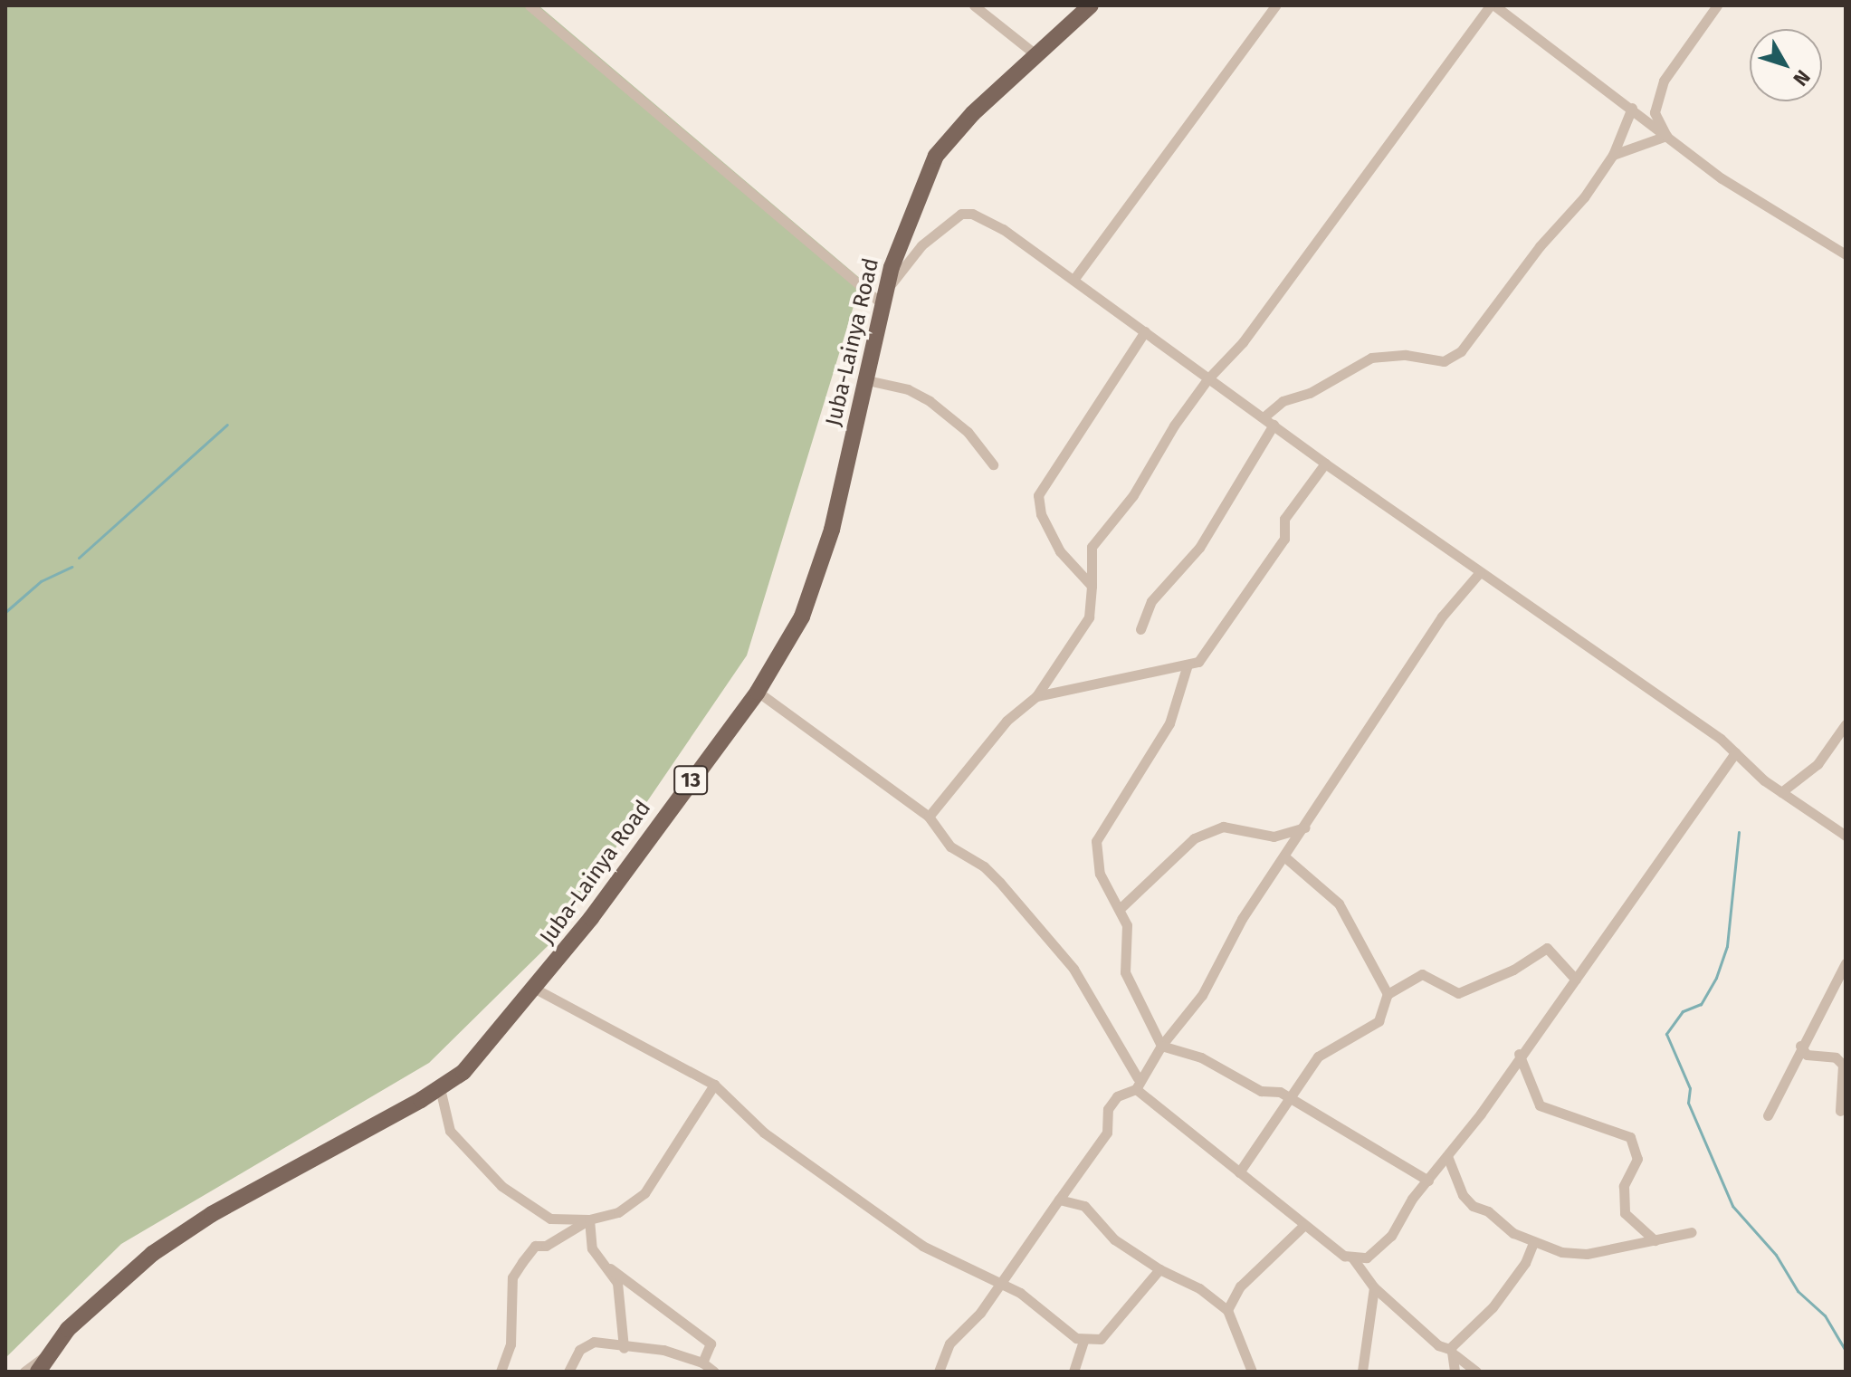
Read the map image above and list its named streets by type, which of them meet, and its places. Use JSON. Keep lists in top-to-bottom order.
{
  "streets": {
    "main road": ["Juba-Lainya Road", "13"]
  },
  "north": "bottom right"
}
